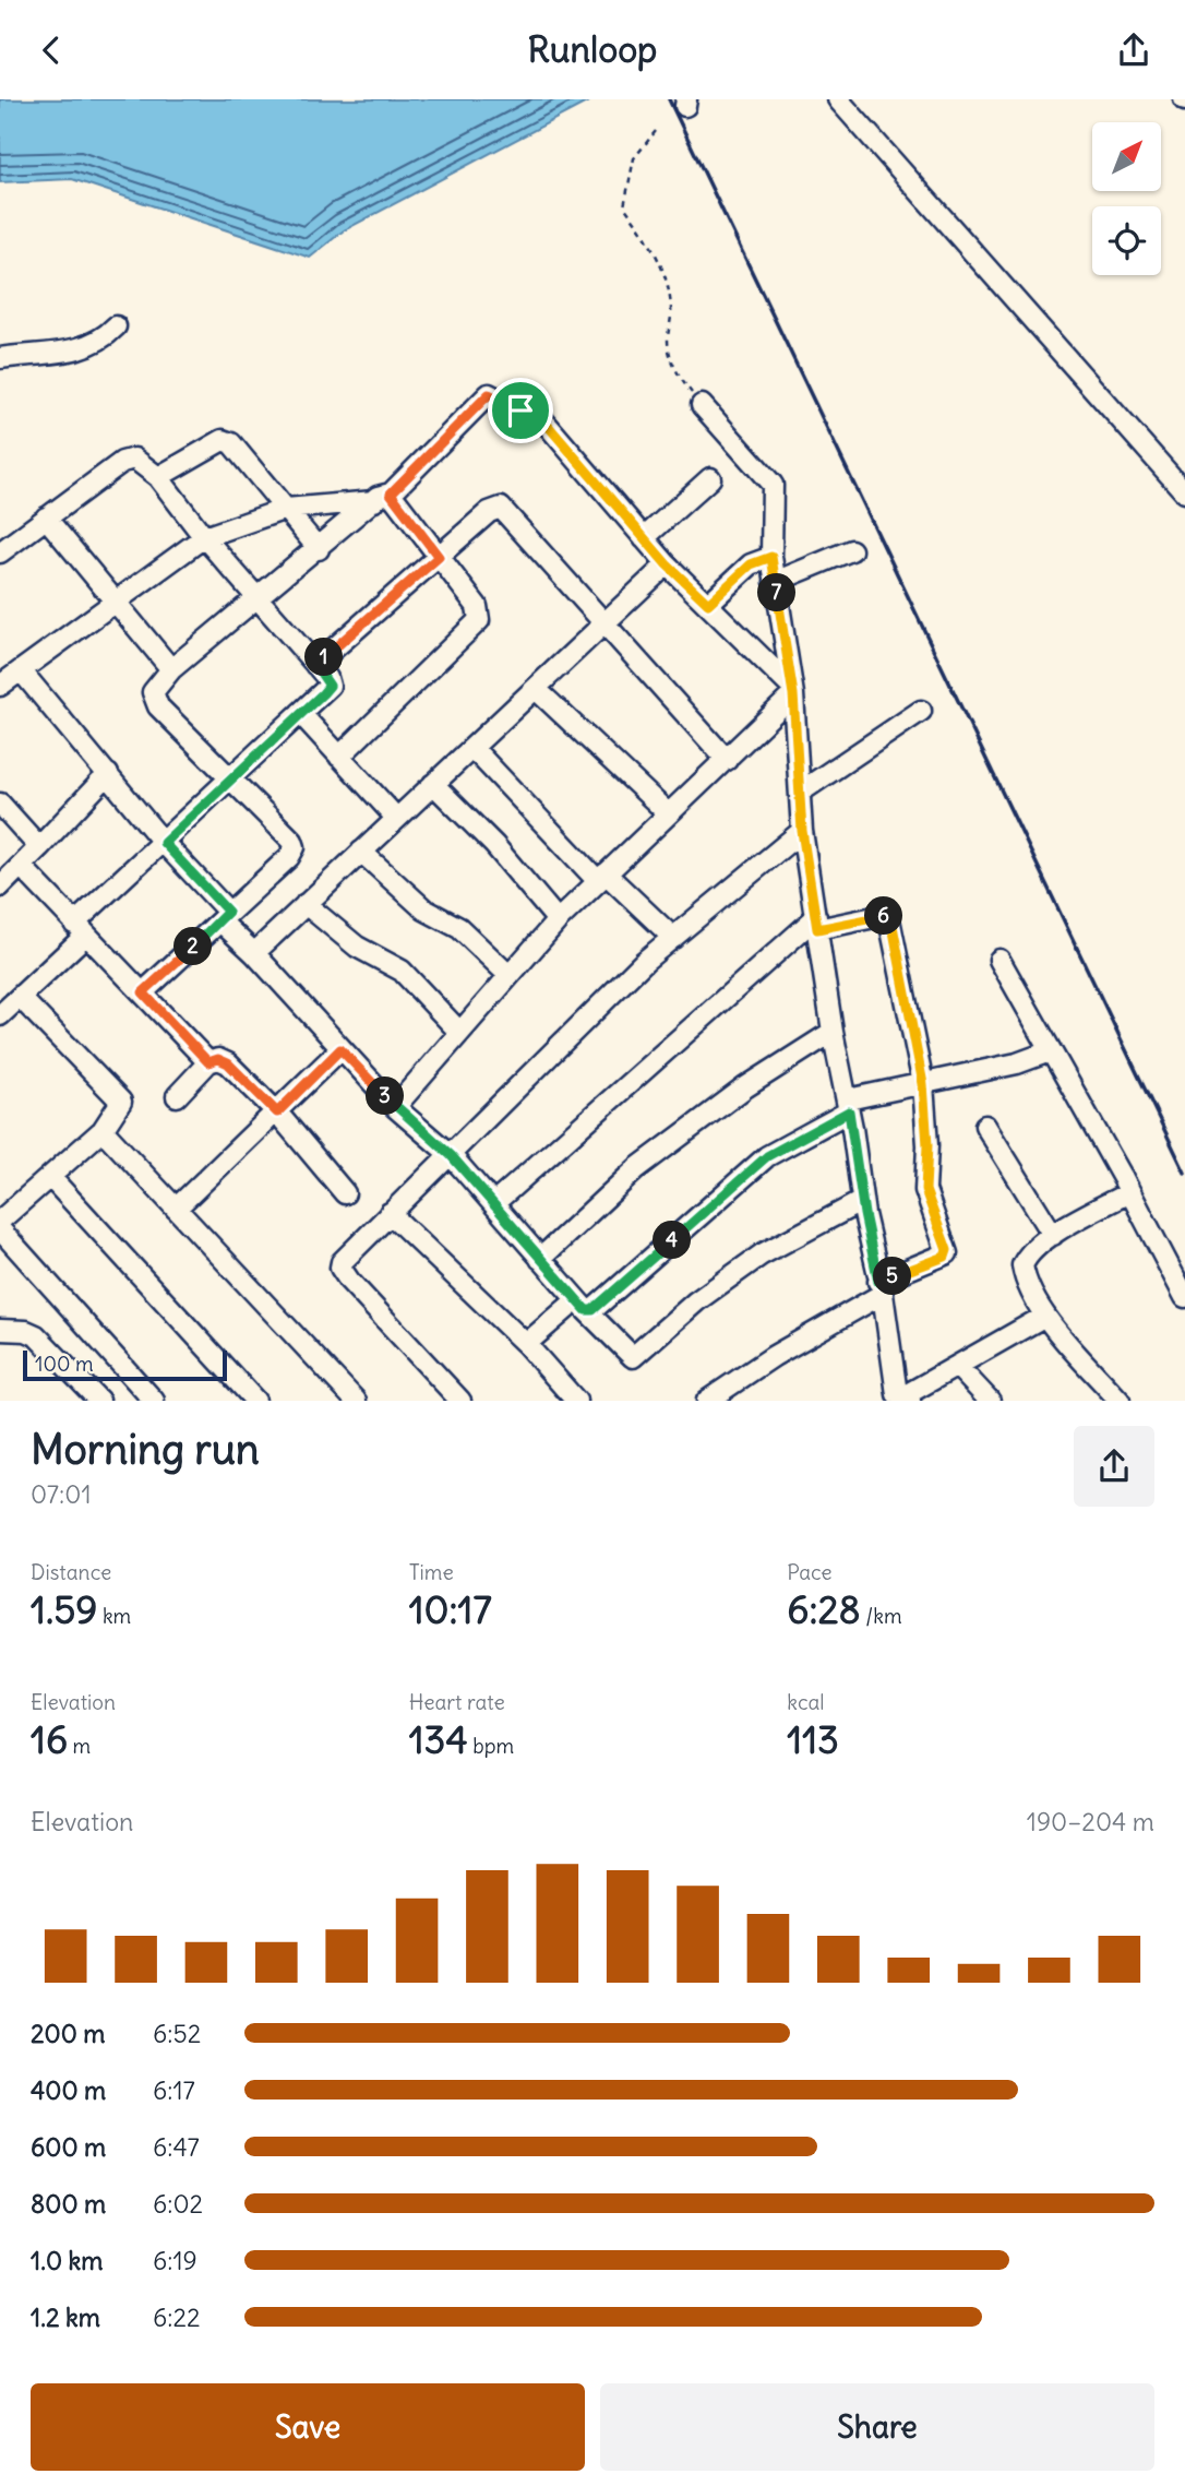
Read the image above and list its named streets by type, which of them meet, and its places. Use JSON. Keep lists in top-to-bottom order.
{
  "scale_bar": "100 m",
  "north": "top right",
  "page": {
    "header": "Runloop",
    "pins": [
      "7",
      "1",
      "6",
      "2",
      "3",
      "4",
      "5"
    ],
    "scale": "100 m",
    "heading": ["Morning run", "07:01"],
    "stats": [
      ["Distance", "1.59 km"],
      ["Time", "10:17"],
      ["Pace", "6:28 /km"],
      ["Elevation", "16 m"],
      ["Heart rate", "134 bpm"],
      ["kcal", "113"]
    ],
    "chart": ["Elevation", "190–204 m"],
    "list": [
      {
        "name": "200 m",
        "note": "6:52"
      },
      {
        "name": "400 m",
        "note": "6:17"
      },
      {
        "name": "600 m",
        "note": "6:47"
      },
      {
        "name": "800 m",
        "note": "6:02"
      },
      {
        "name": "1.0 km",
        "note": "6:19"
      },
      {
        "name": "1.2 km",
        "note": "6:22"
      }
    ],
    "buttons": ["Save", "Share"]
  }
}
